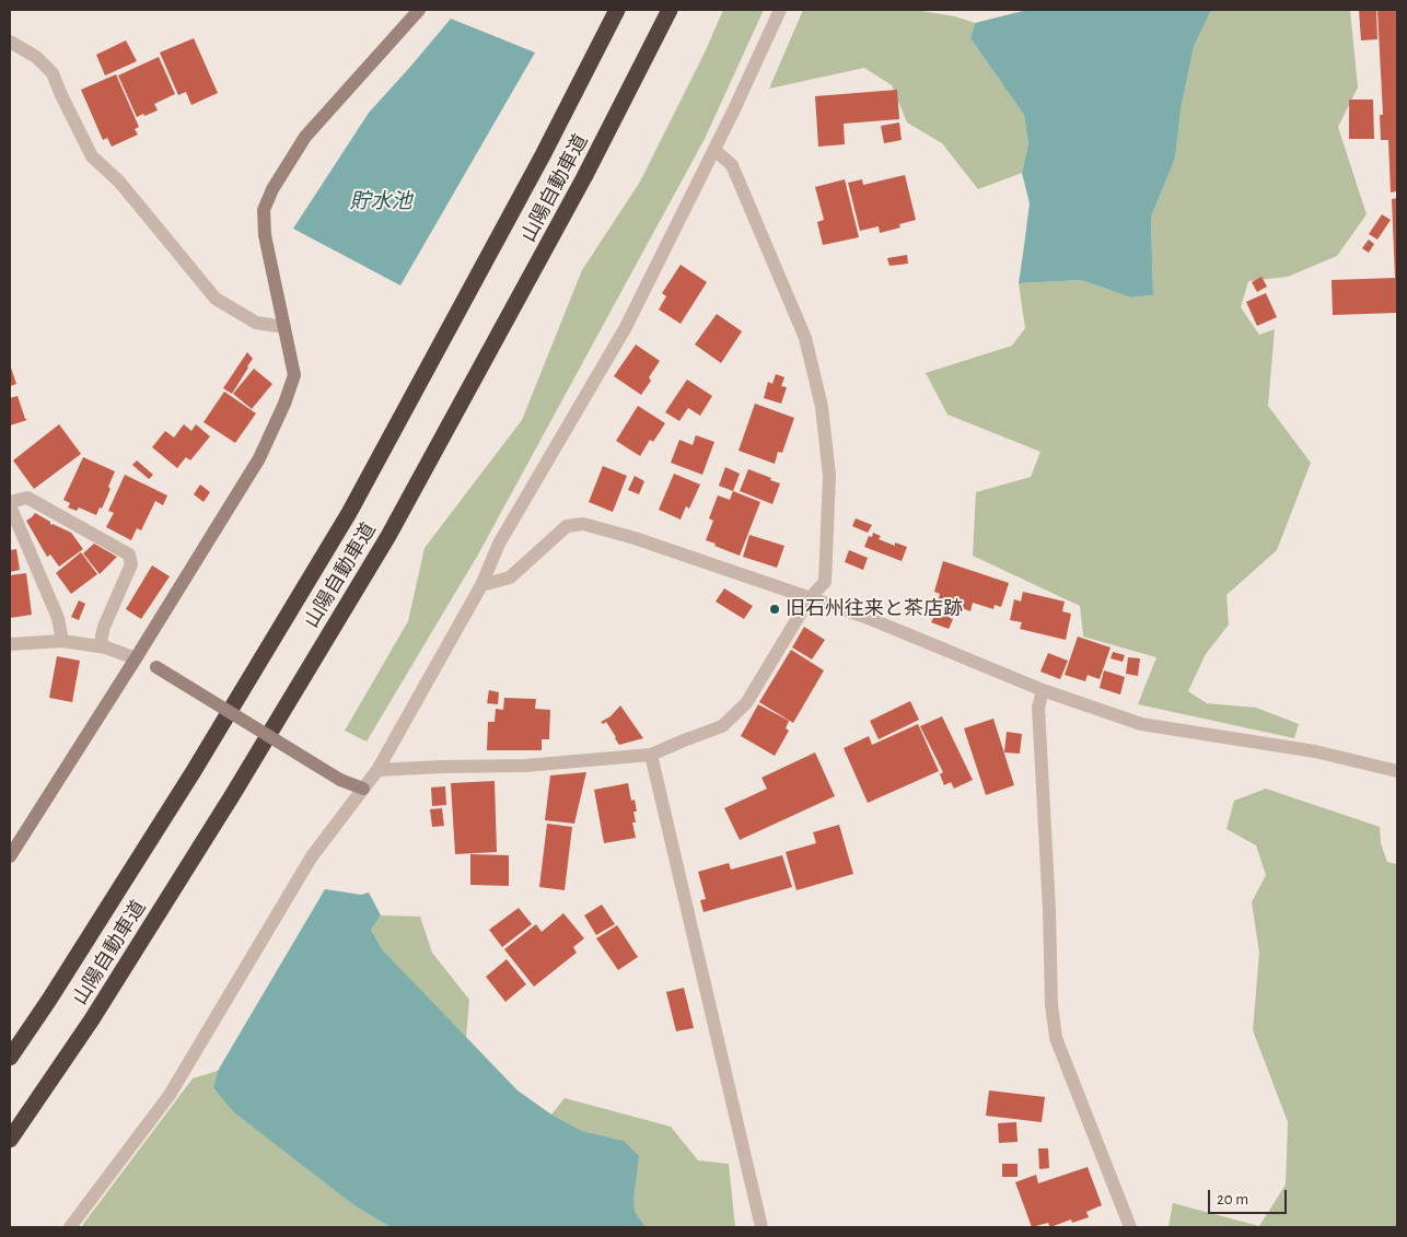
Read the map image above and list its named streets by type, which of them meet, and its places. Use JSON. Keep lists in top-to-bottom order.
{
  "streets": {
    "highway": ["山陽自動車道"]
  },
  "water": ["貯水池"],
  "places": ["旧石州往来と茶店跡"],
  "scale_bar": "20 m"
}
